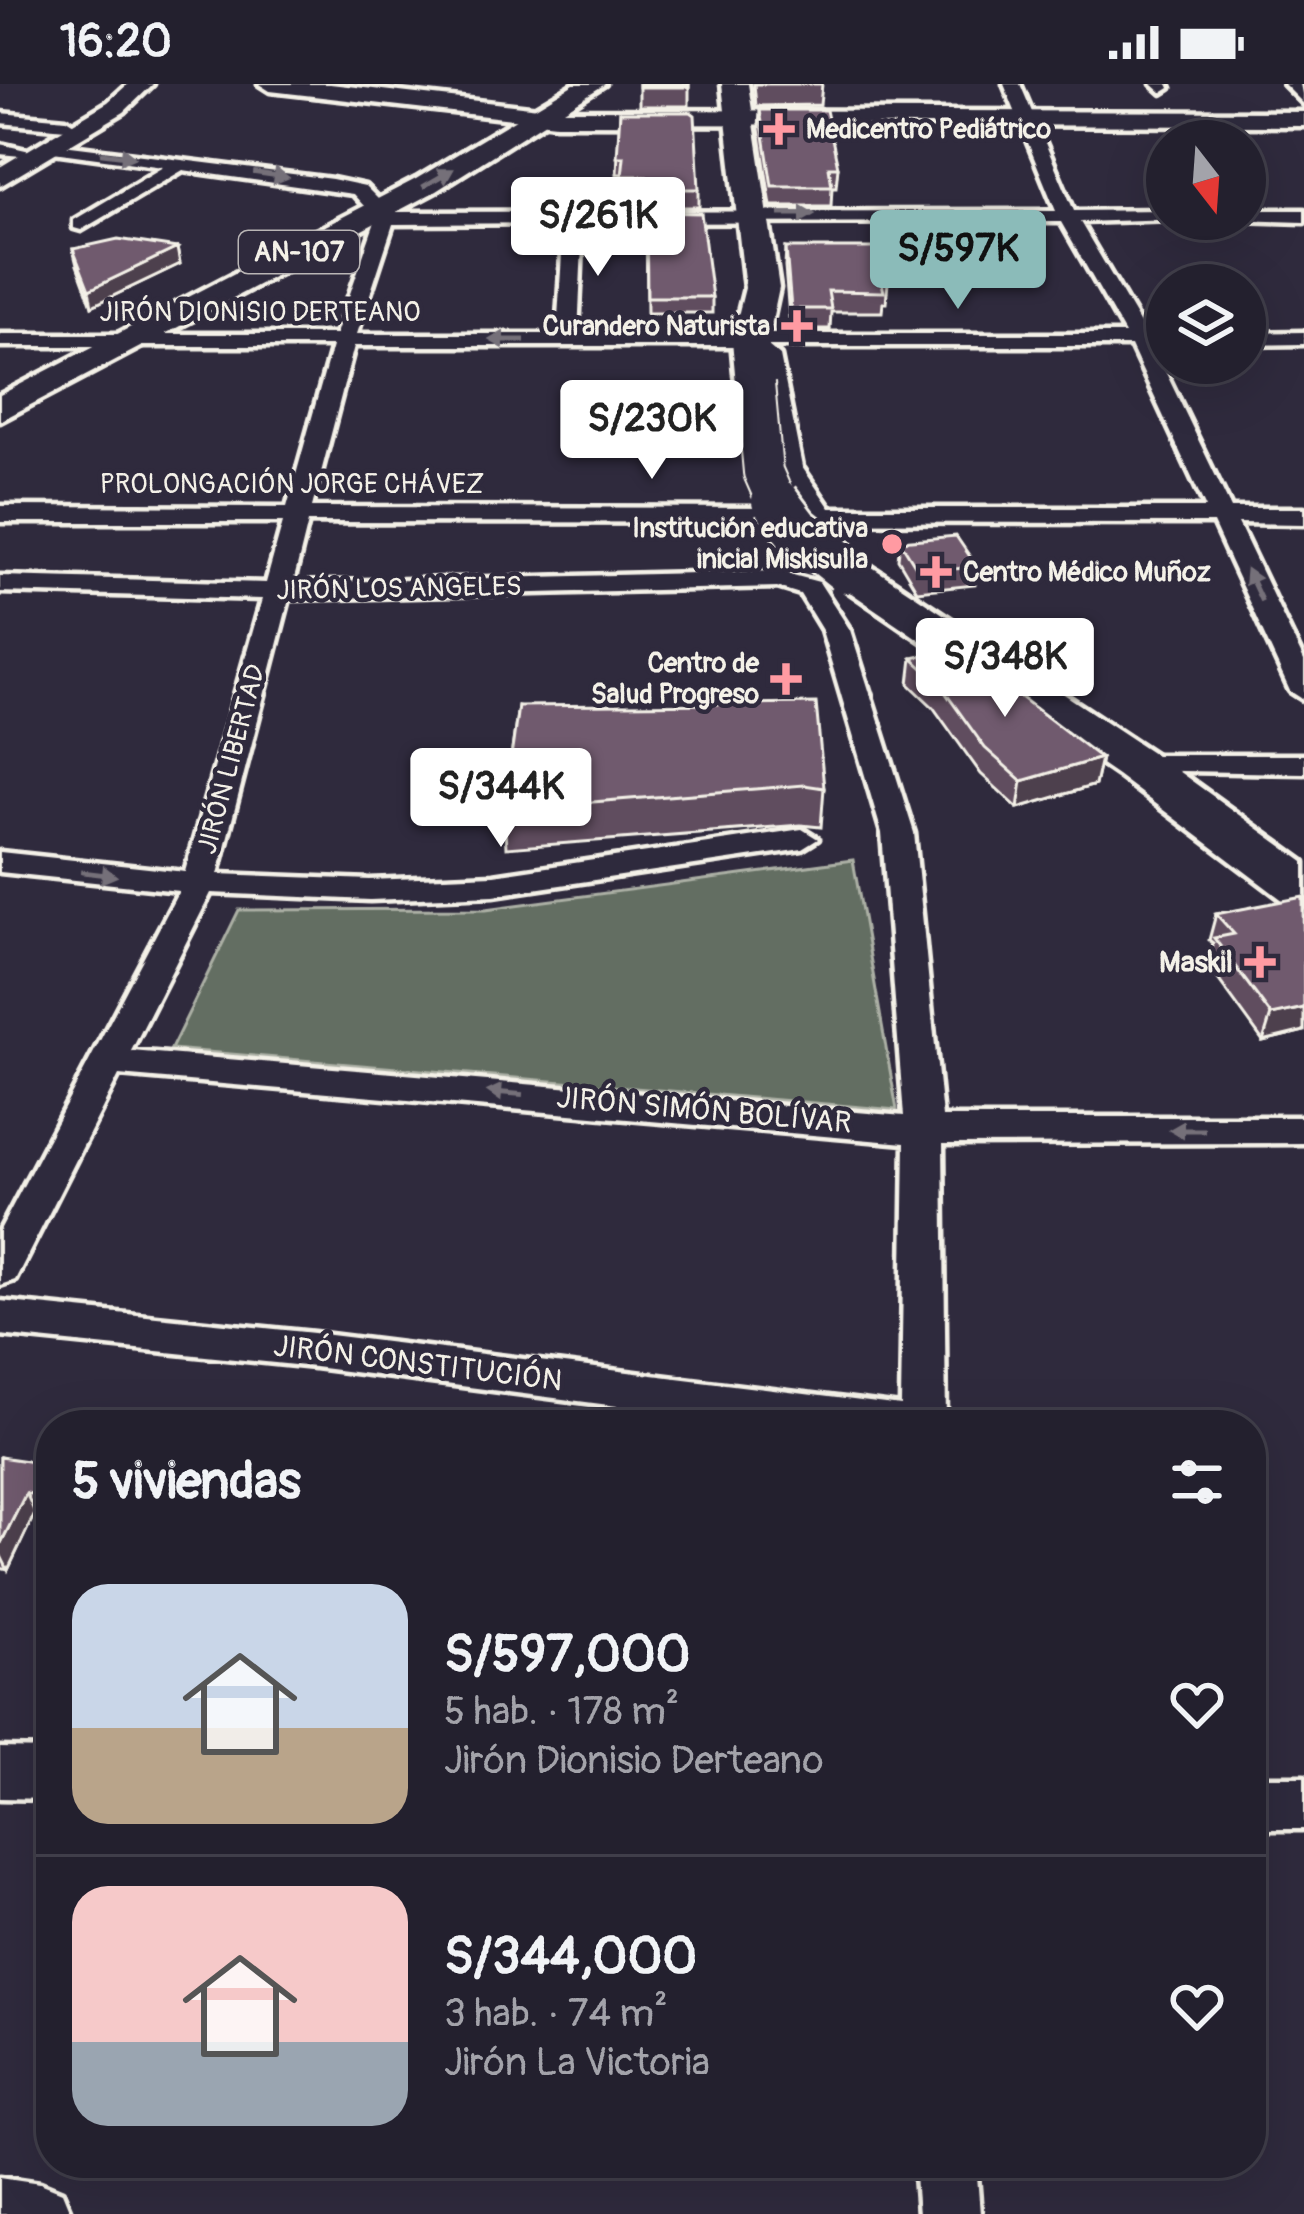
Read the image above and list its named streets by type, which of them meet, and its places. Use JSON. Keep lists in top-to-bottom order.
{
  "streets": {
    "main road": ["AN-107"],
    "street": [
      "JIRÓN DIONISIO DERTEANO",
      "PROLONGACIÓN JORGE CHÁVEZ",
      "JIRÓN LOS ANGELES",
      "JIRÓN LIBERTAD",
      "JIRÓN SIMÓN BOLÍVAR",
      "JIRÓN CONSTITUCIÓN"
    ]
  },
  "crossings": [
    ["AN-107", "JIRÓN DIONISIO DERTEANO"],
    ["AN-107", "JIRÓN LIBERTAD"],
    ["JIRÓN DIONISIO DERTEANO", "JIRÓN LIBERTAD"],
    ["PROLONGACIÓN JORGE CHÁVEZ", "JIRÓN LIBERTAD"],
    ["JIRÓN LOS ANGELES", "JIRÓN LIBERTAD"],
    ["JIRÓN LIBERTAD", "JIRÓN SIMÓN BOLÍVAR"]
  ],
  "places": {
    "health": [
      "Medicentro Pediátrico",
      "Curandero Naturista",
      "Centro Médico Muñoz",
      "Centro de Salud Progreso",
      "Maskil"
    ],
    "other": ["Institución educativa inicial Miskisulla"]
  },
  "north": "bottom",
  "page": {
    "status": "16:20",
    "price": [
      "S/261K",
      "S/597K",
      "S/230K",
      "S/348K",
      "S/344K"
    ],
    "heading": "5 viviendas",
    "list": [
      {
        "name": "S/597,000",
        "note": "5 hab. · 178 m² · Jirón Dionisio Derteano"
      },
      {
        "name": "S/344,000",
        "note": "3 hab. · 74 m² · Jirón La Victoria"
      }
    ]
  }
}
